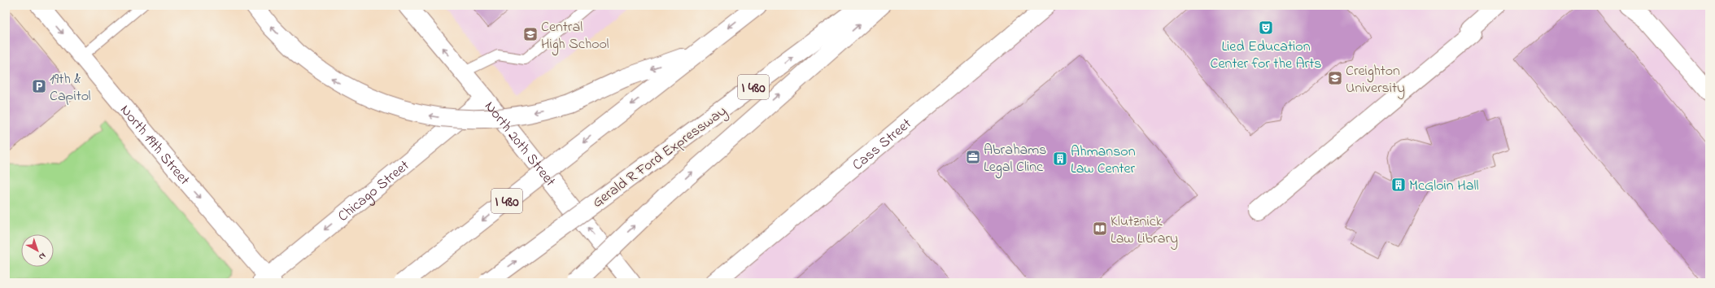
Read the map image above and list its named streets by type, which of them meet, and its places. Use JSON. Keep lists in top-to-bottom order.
{
  "streets": {
    "main road": [
      "I 480",
      "North 20th Street",
      "Cass Street",
      "North 19th Street",
      "Gerald R Ford Expressway",
      "Chicago Street"
    ]
  },
  "crossings": [
    ["North 20th Street", "Chicago Street"],
    ["North 19th Street", "Chicago Street"]
  ],
  "one_way": ["North 20th Street", "North 19th Street"],
  "places": {
    "theatre": ["Lied Education Center for the Arts"],
    "school or university": ["Central High School", "Creighton University"],
    "parking": ["19th & Capitol"],
    "office": ["Abrahams Legal Clinc"],
    "building": ["Ahmanson Law Center", "McGloin Hall"],
    "library": ["Klutznick Law Library"]
  },
  "north": "bottom right"
}
